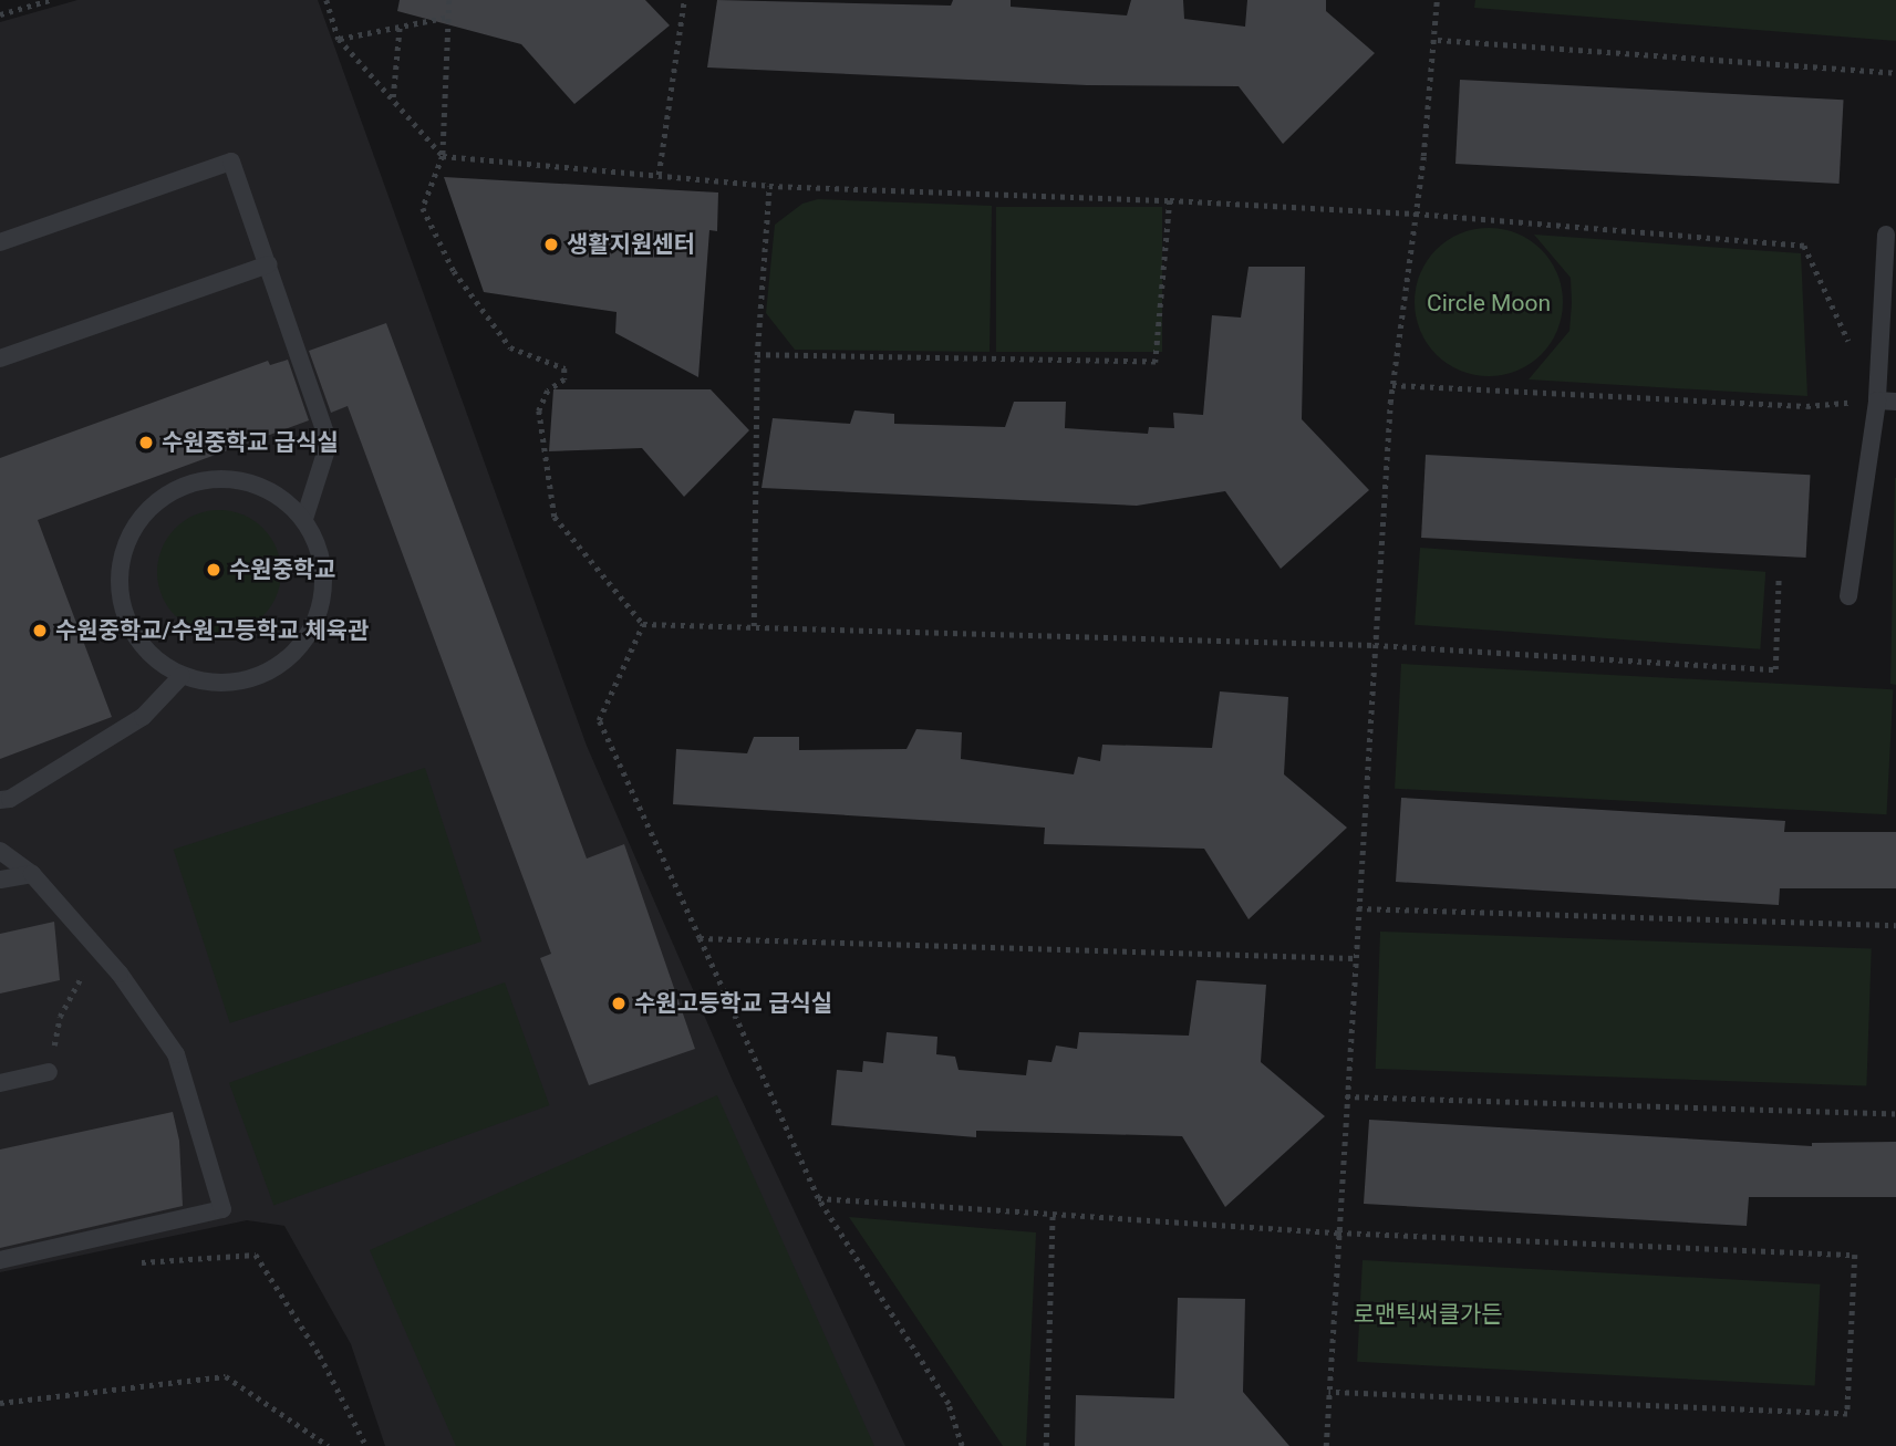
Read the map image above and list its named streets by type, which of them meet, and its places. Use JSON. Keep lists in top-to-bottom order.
{
  "parks": ["Circle Moon", "로맨틱써클가든"],
  "places": [
    "생활지원센터",
    "수원중학교 급식실",
    "수원중학교",
    "수원중학교/수원고등학교 체육관",
    "수원고등학교 급식실"
  ]
}
